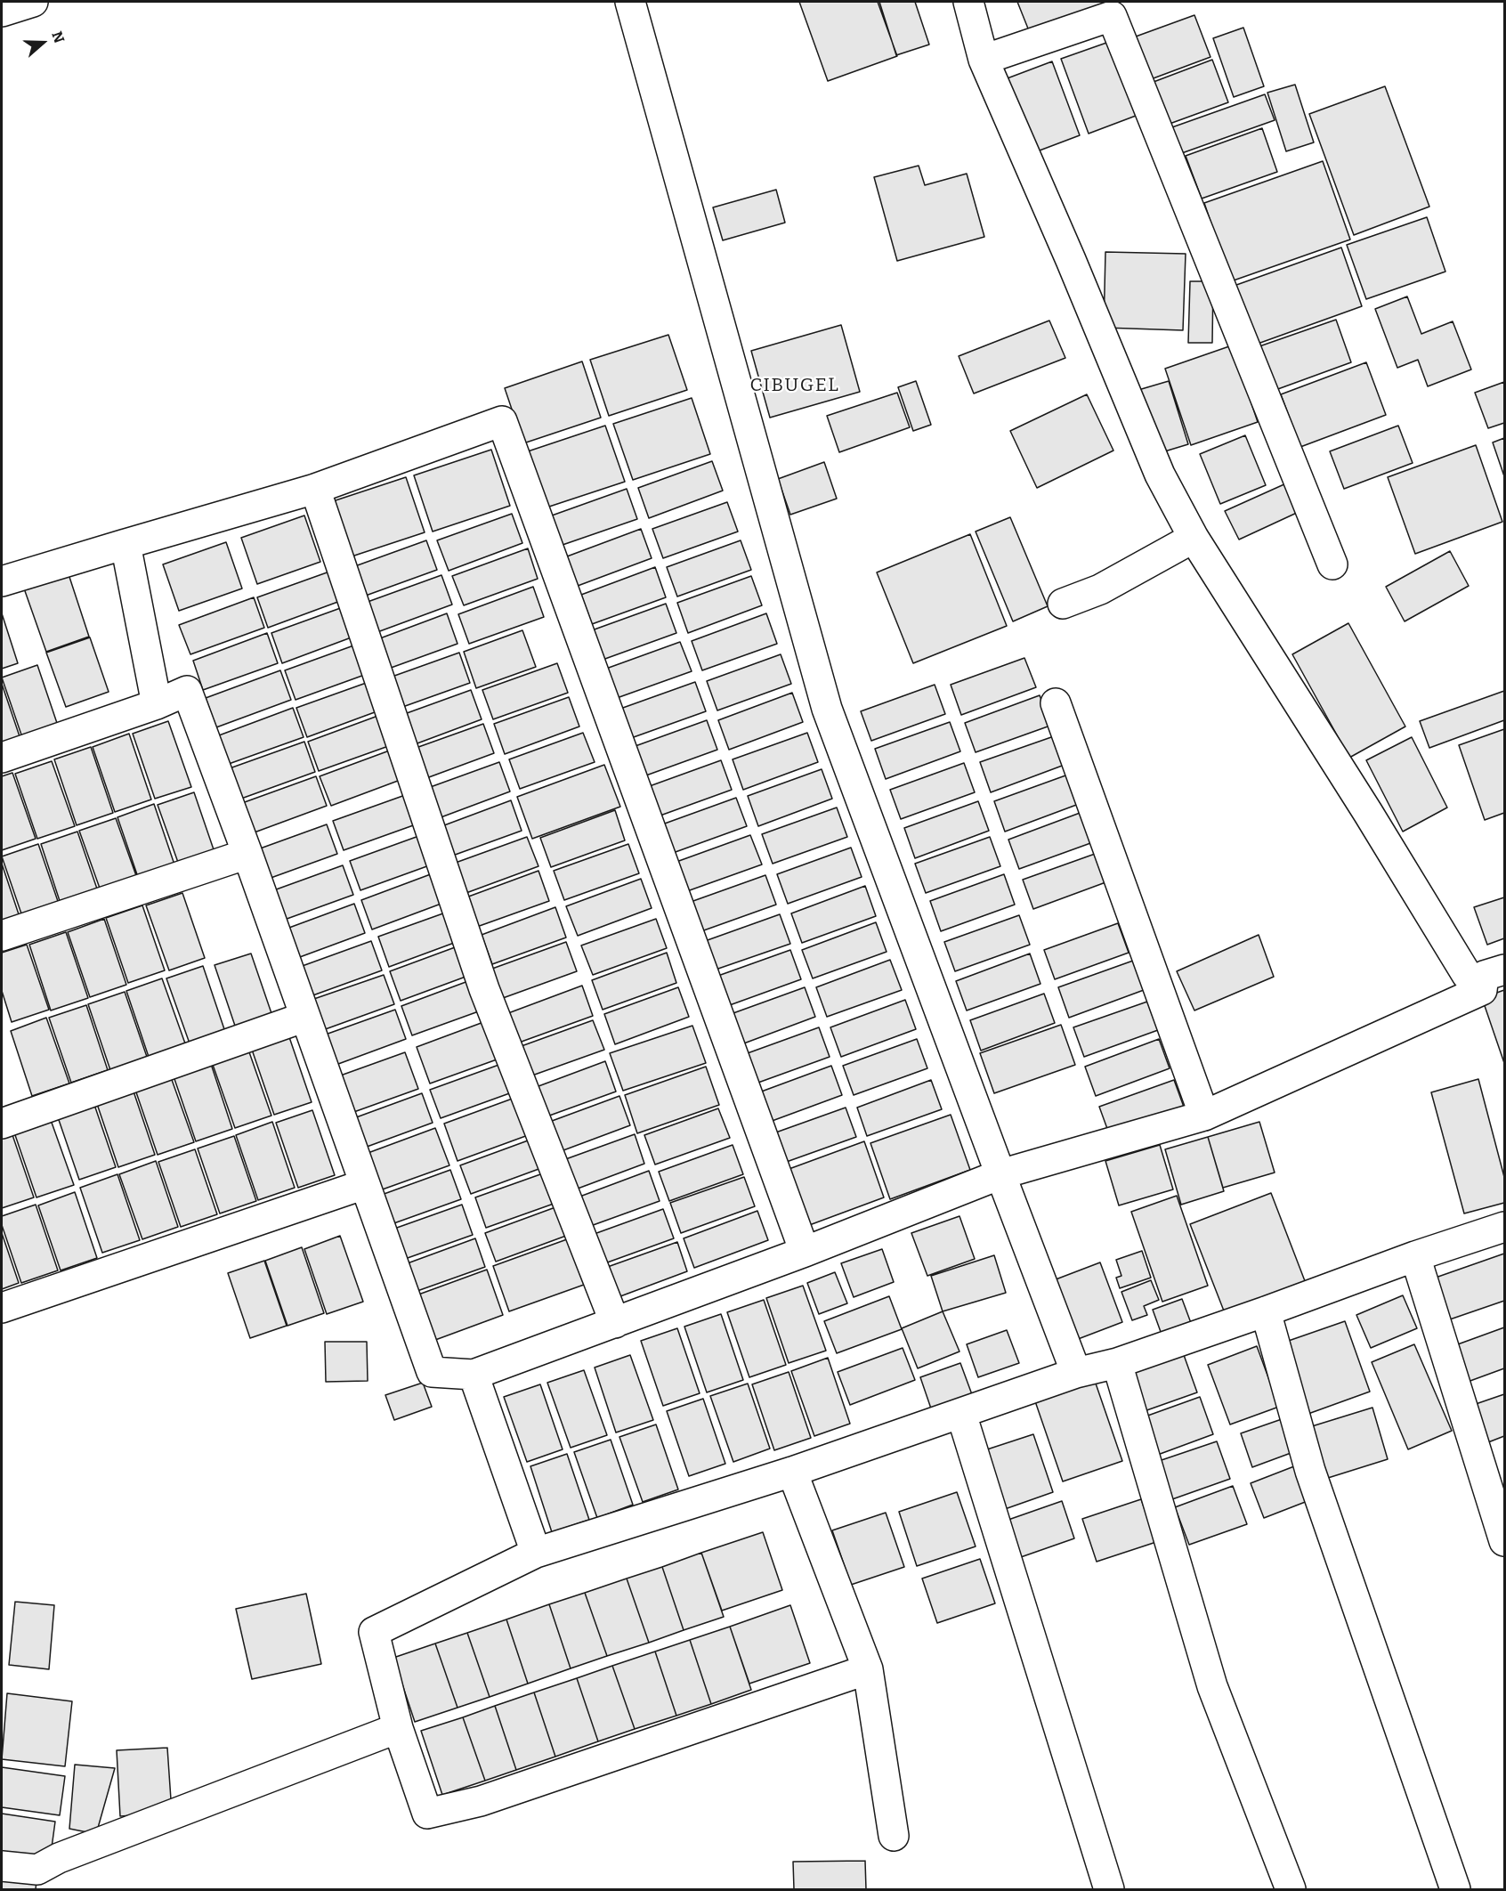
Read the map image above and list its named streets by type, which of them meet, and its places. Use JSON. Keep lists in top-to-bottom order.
{
  "districts": ["CIBUGEL"],
  "north": "right"
}
